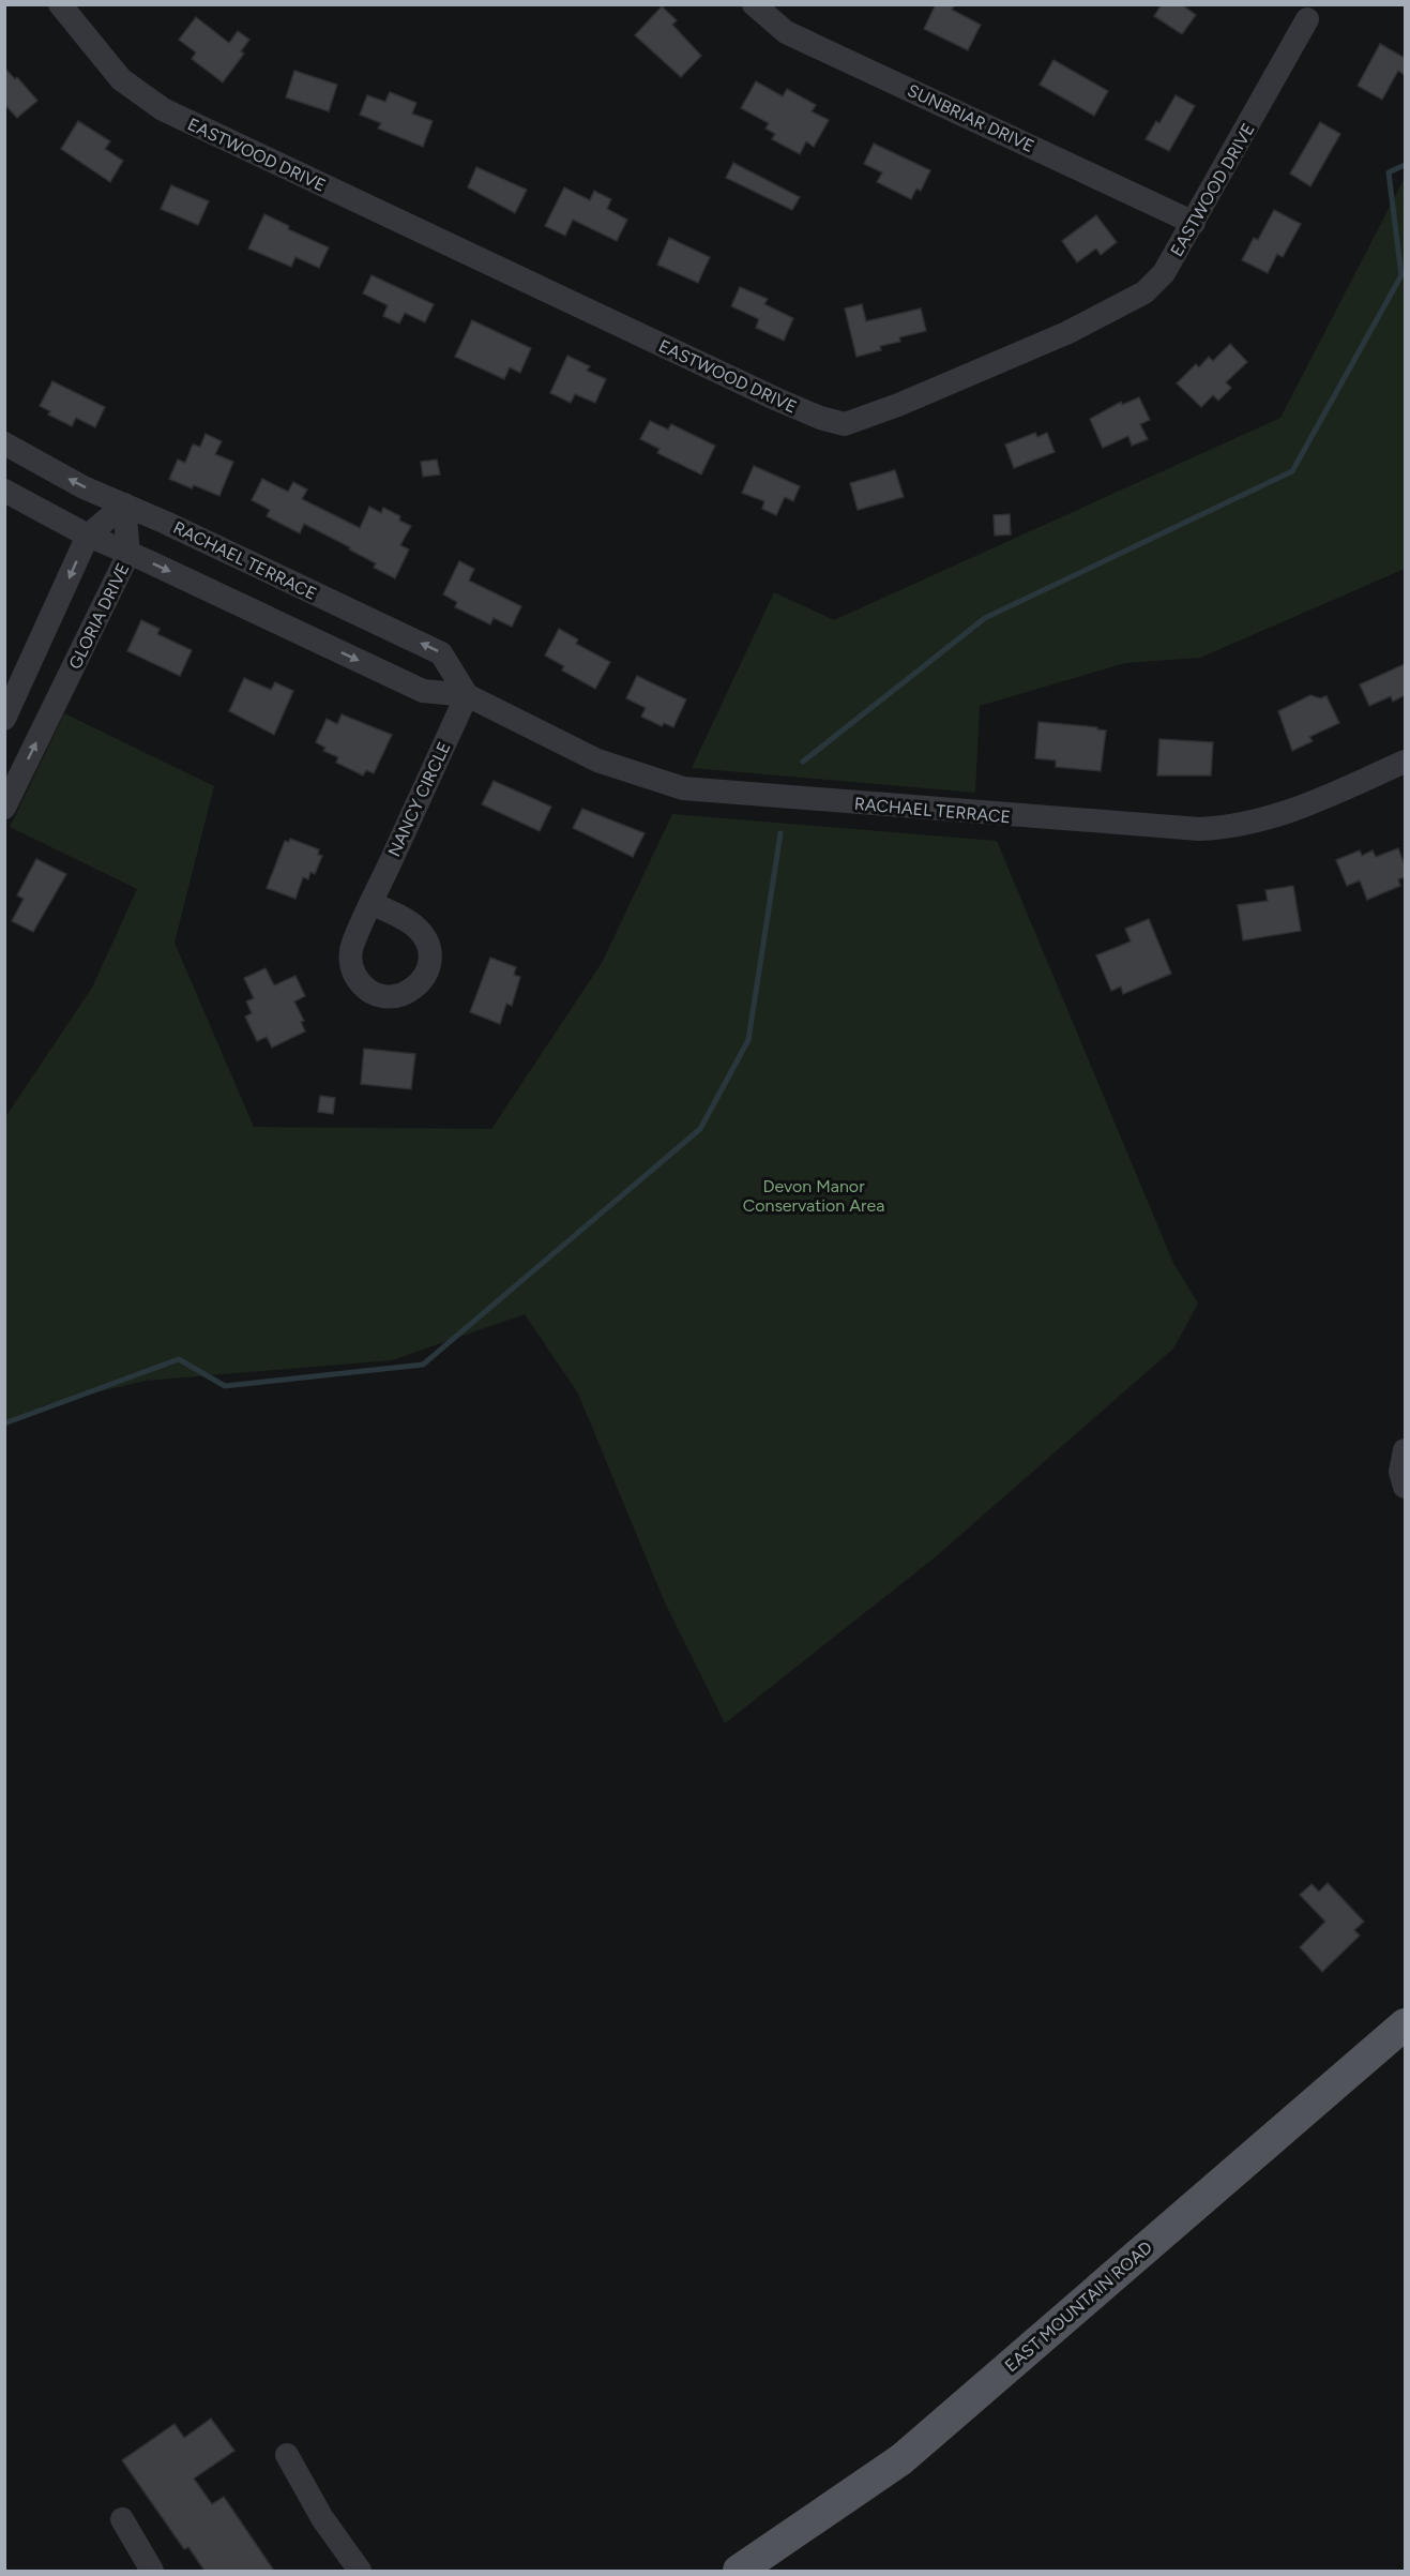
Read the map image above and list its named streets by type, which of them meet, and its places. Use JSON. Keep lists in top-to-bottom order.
{
  "streets": {
    "main road": ["EAST MOUNTAIN ROAD"],
    "street": [
      "SUNBRIAR DRIVE",
      "EASTWOOD DRIVE",
      "RACHAEL TERRACE",
      "GLORIA DRIVE",
      "NANCY CIRCLE"
    ]
  },
  "crossings": [
    ["SUNBRIAR DRIVE", "EASTWOOD DRIVE"],
    ["RACHAEL TERRACE", "GLORIA DRIVE"],
    ["RACHAEL TERRACE", "NANCY CIRCLE"]
  ],
  "parks": ["Devon Manor Conservation Area"]
}
